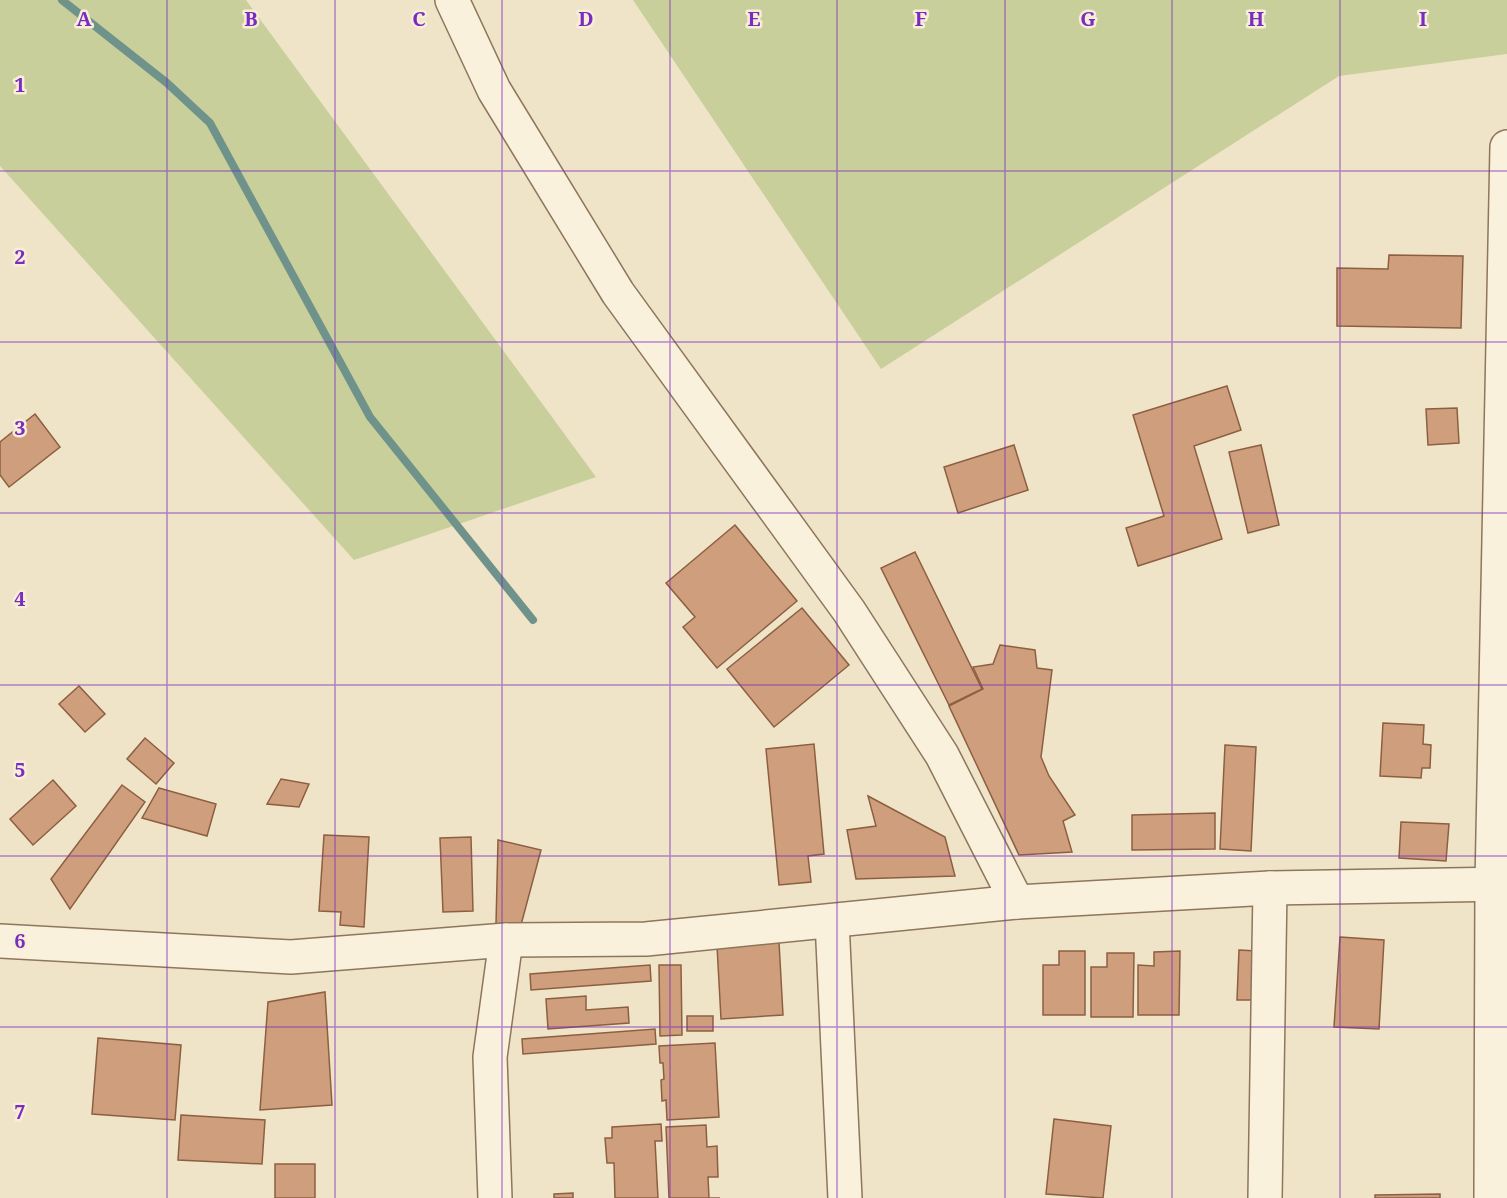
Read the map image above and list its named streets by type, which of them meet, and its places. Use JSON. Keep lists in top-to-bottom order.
{
  "grid": {
    "columns": [
      "A",
      "B",
      "C",
      "D",
      "E",
      "F",
      "G",
      "H",
      "I"
    ],
    "rows": [
      "1",
      "2",
      "3",
      "4",
      "5",
      "6",
      "7"
    ]
  }
}
